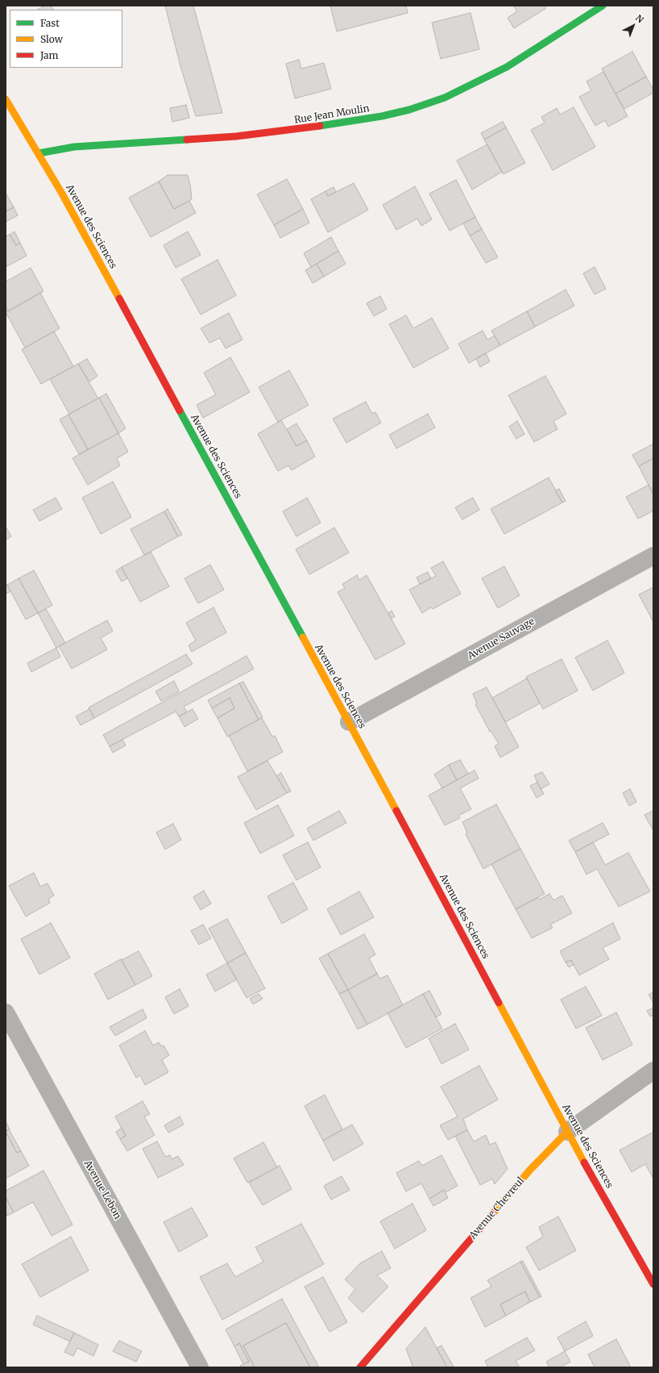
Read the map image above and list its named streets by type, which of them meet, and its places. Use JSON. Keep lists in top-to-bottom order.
{
  "streets": {
    "street": [
      "Rue Jean Moulin",
      "Avenue des Sciences",
      "Avenue Sauvage",
      "Avenue Lebon",
      "Avenue Chevreul"
    ]
  },
  "crossings": [
    ["Rue Jean Moulin", "Avenue des Sciences"],
    ["Avenue des Sciences", "Avenue Sauvage"],
    ["Avenue des Sciences", "Avenue Chevreul"]
  ],
  "legend": ["Fast", "Slow", "Jam"],
  "north": "top right"
}
